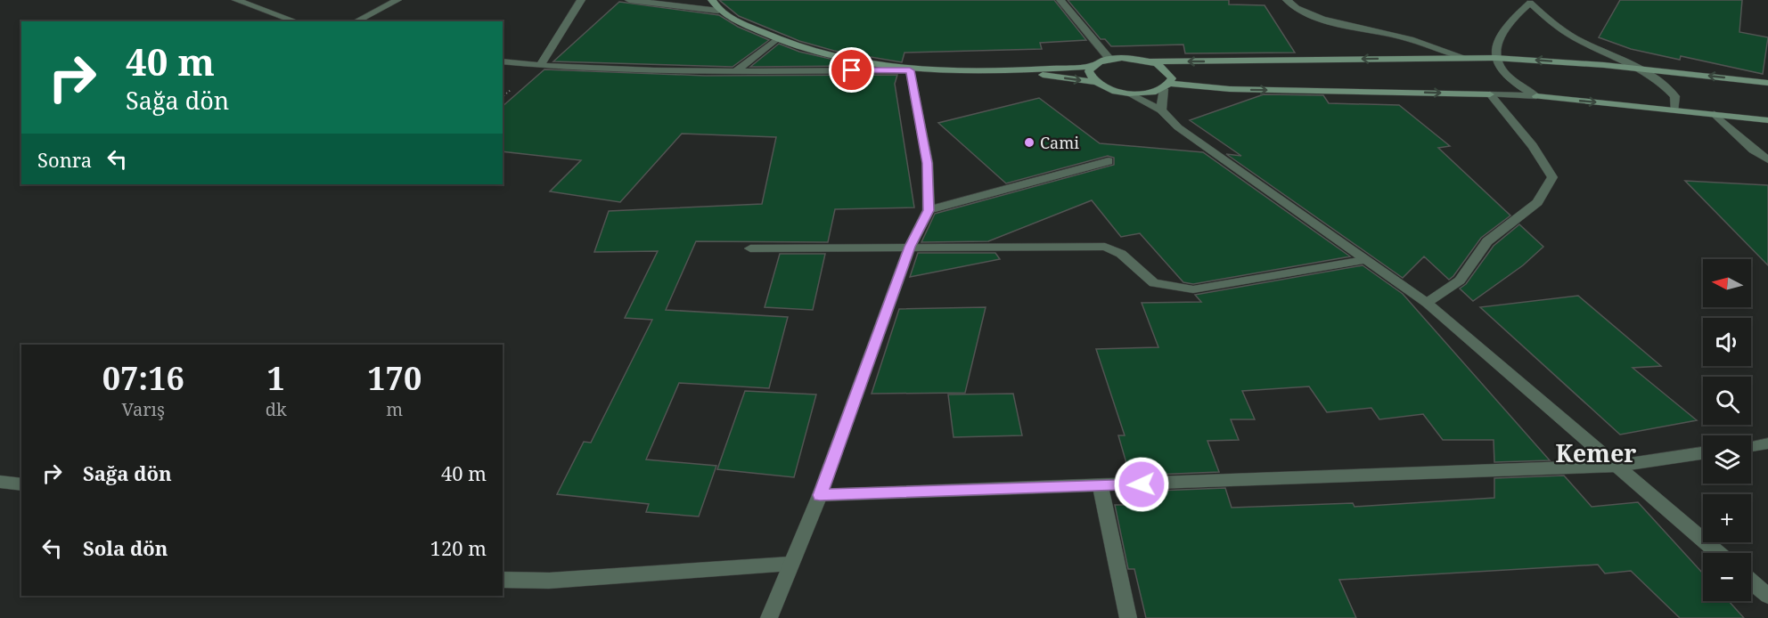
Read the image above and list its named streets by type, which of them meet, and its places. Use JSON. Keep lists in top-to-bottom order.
{
  "districts": ["Kemer"],
  "places": ["Cami"],
  "north": "left",
  "page": {
    "turn": ["40 m", "Sağa dön"],
    "then": "Sonra",
    "map_buttons": ["+", "−"],
    "eta": [
      "07:16",
      "Varış",
      "1",
      "dk",
      "170",
      "m"
    ],
    "list": [
      {
        "name": "Sağa dön",
        "value": "40 m"
      },
      {
        "name": "Sola dön",
        "value": "120 m"
      }
    ]
  }
}
